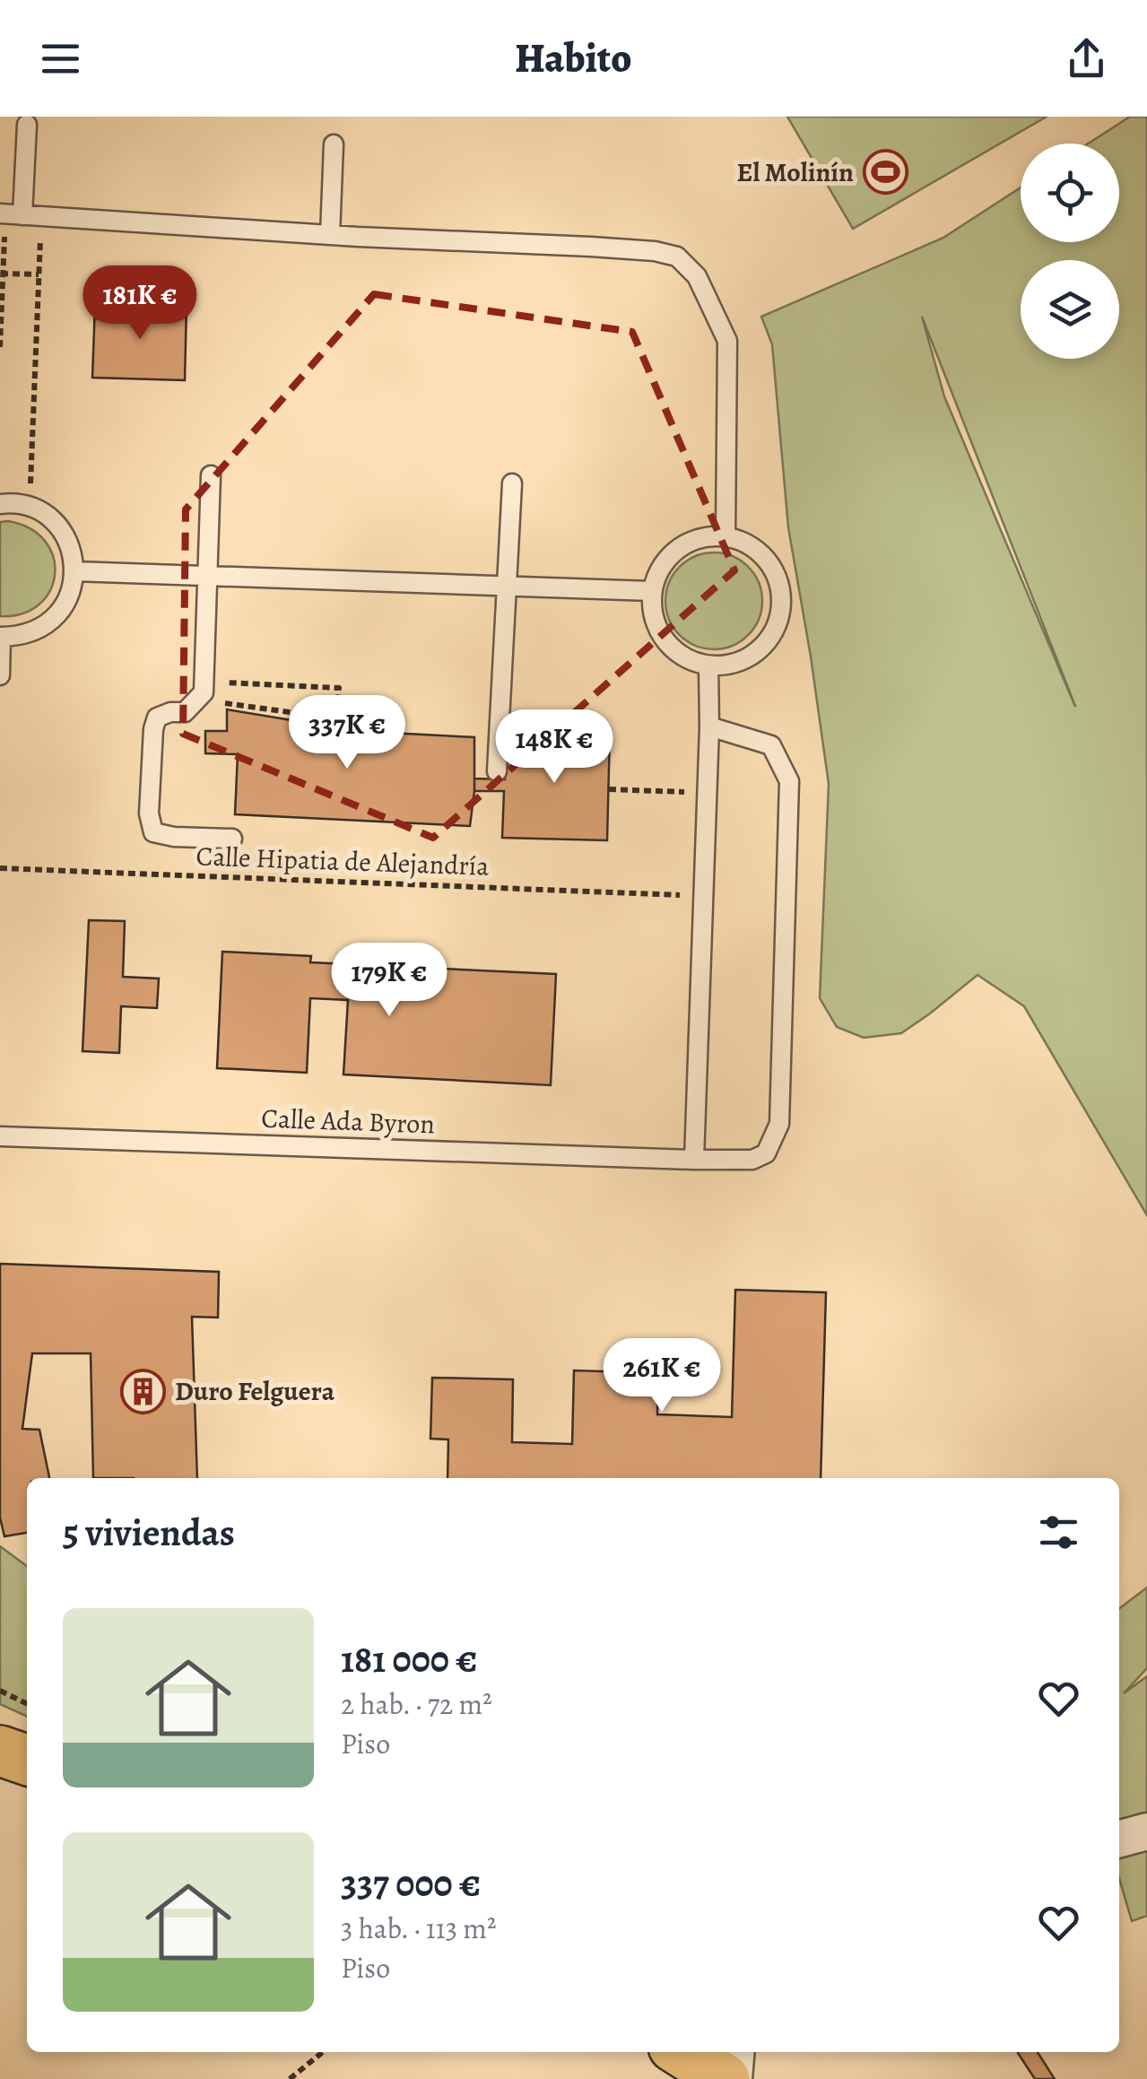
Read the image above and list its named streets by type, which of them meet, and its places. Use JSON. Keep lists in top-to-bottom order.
{
  "streets": {
    "lane": ["Calle Ada Byron"],
    "path": ["Calle Hipatia de Alejandría"]
  },
  "places": {
    "sports": ["El Molinín"],
    "building": ["Duro Felguera"]
  },
  "page": {
    "header": "Habito",
    "price": [
      "181K €",
      "337K €",
      "148K €",
      "179K €",
      "261K €"
    ],
    "heading": "5 viviendas",
    "list": [
      {
        "name": "181 000 €",
        "note": "2 hab. · 72 m² · Piso"
      },
      {
        "name": "337 000 €",
        "note": "3 hab. · 113 m² · Piso"
      }
    ]
  }
}
